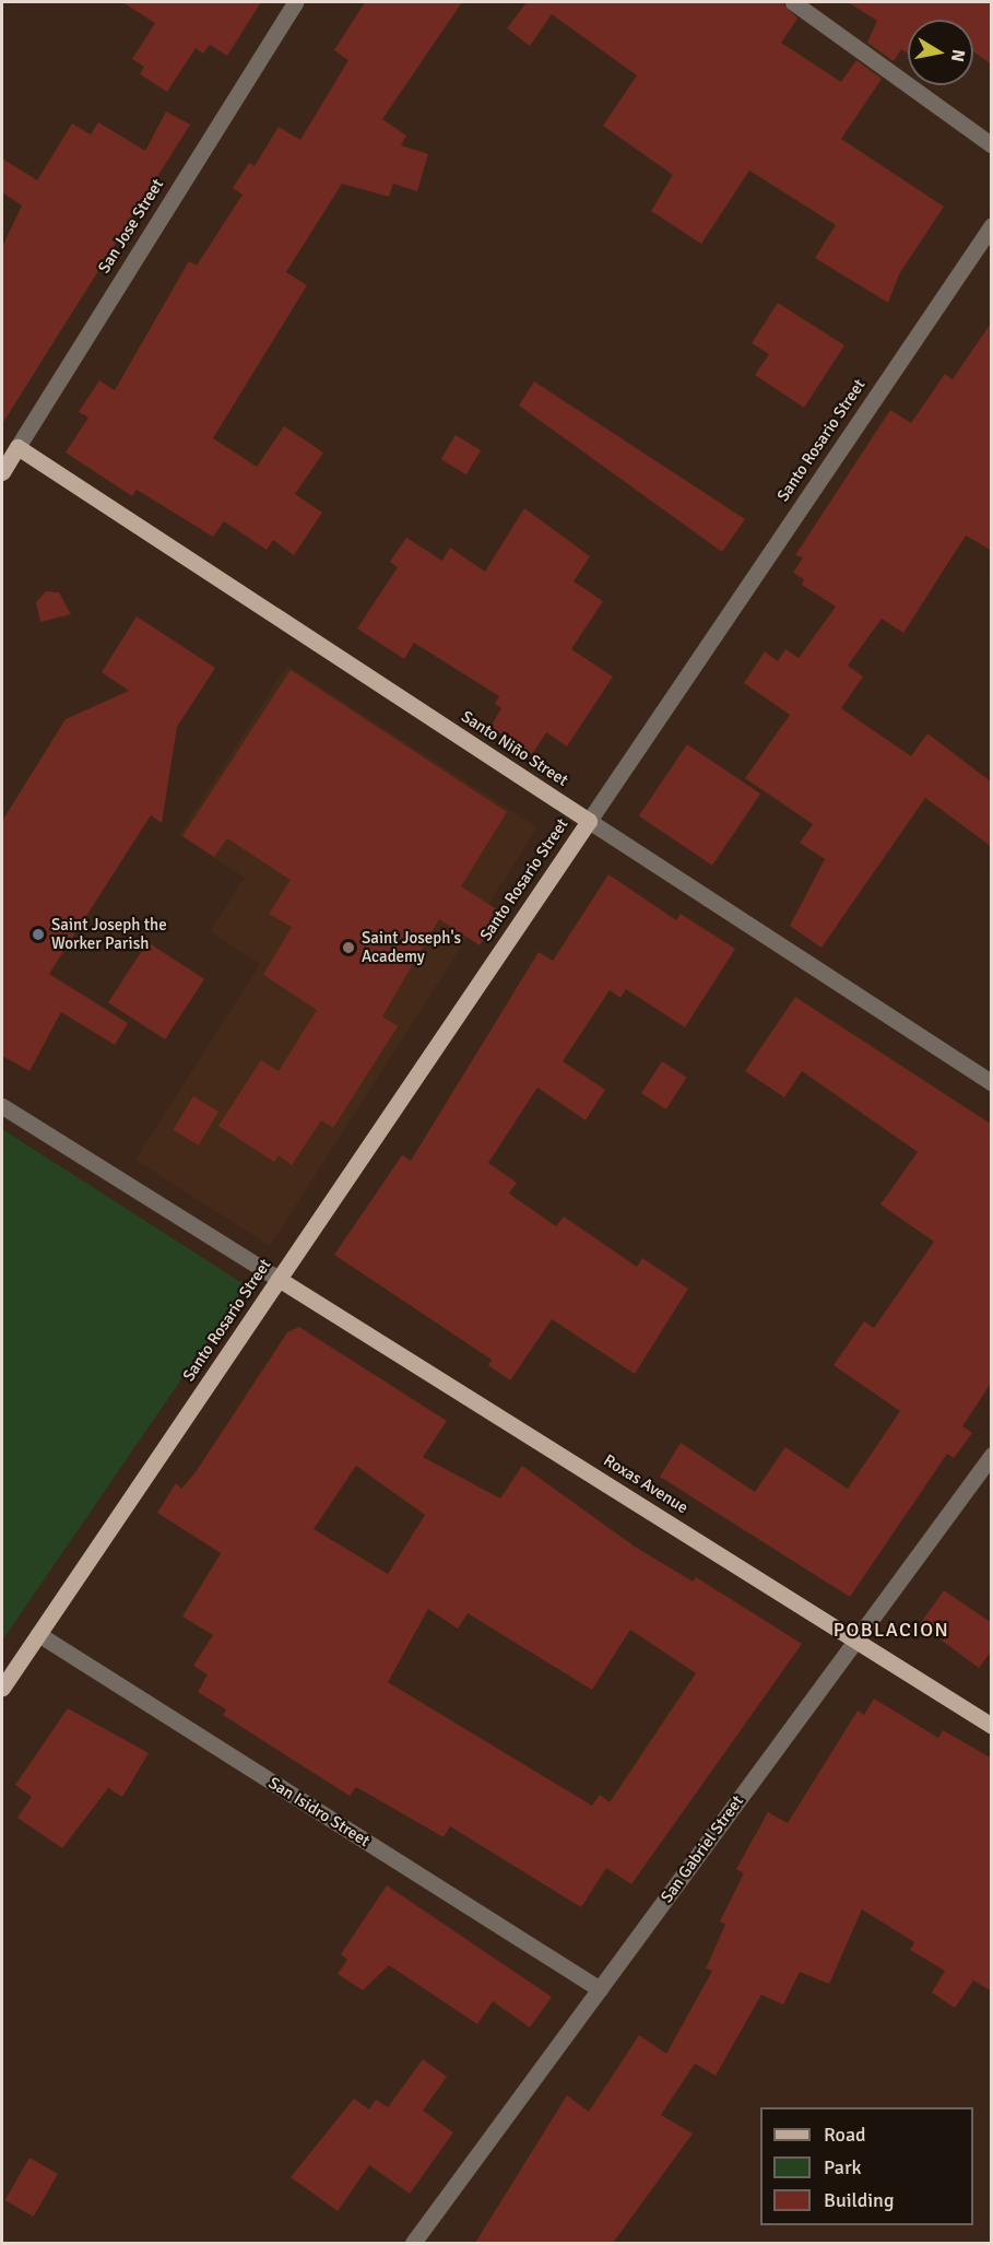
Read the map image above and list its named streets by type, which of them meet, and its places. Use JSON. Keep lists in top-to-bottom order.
{
  "streets": {
    "main road": [
      "San Jose Street",
      "Santo Rosario Street",
      "Santo Niño Street",
      "Roxas Avenue"
    ],
    "street": ["San Isidro Street", "San Gabriel Street"]
  },
  "crossings": [
    ["San Jose Street", "Santo Niño Street"],
    ["Santo Rosario Street", "Santo Niño Street"],
    ["Santo Rosario Street", "Roxas Avenue"],
    ["Santo Rosario Street", "San Isidro Street"],
    ["Roxas Avenue", "San Gabriel Street"],
    ["San Isidro Street", "San Gabriel Street"]
  ],
  "districts": ["POBLACION"],
  "places": ["Saint Joseph the Worker Parish", "Saint Joseph's Academy"],
  "legend": ["Road", "Park", "Building"],
  "north": "right"
}
